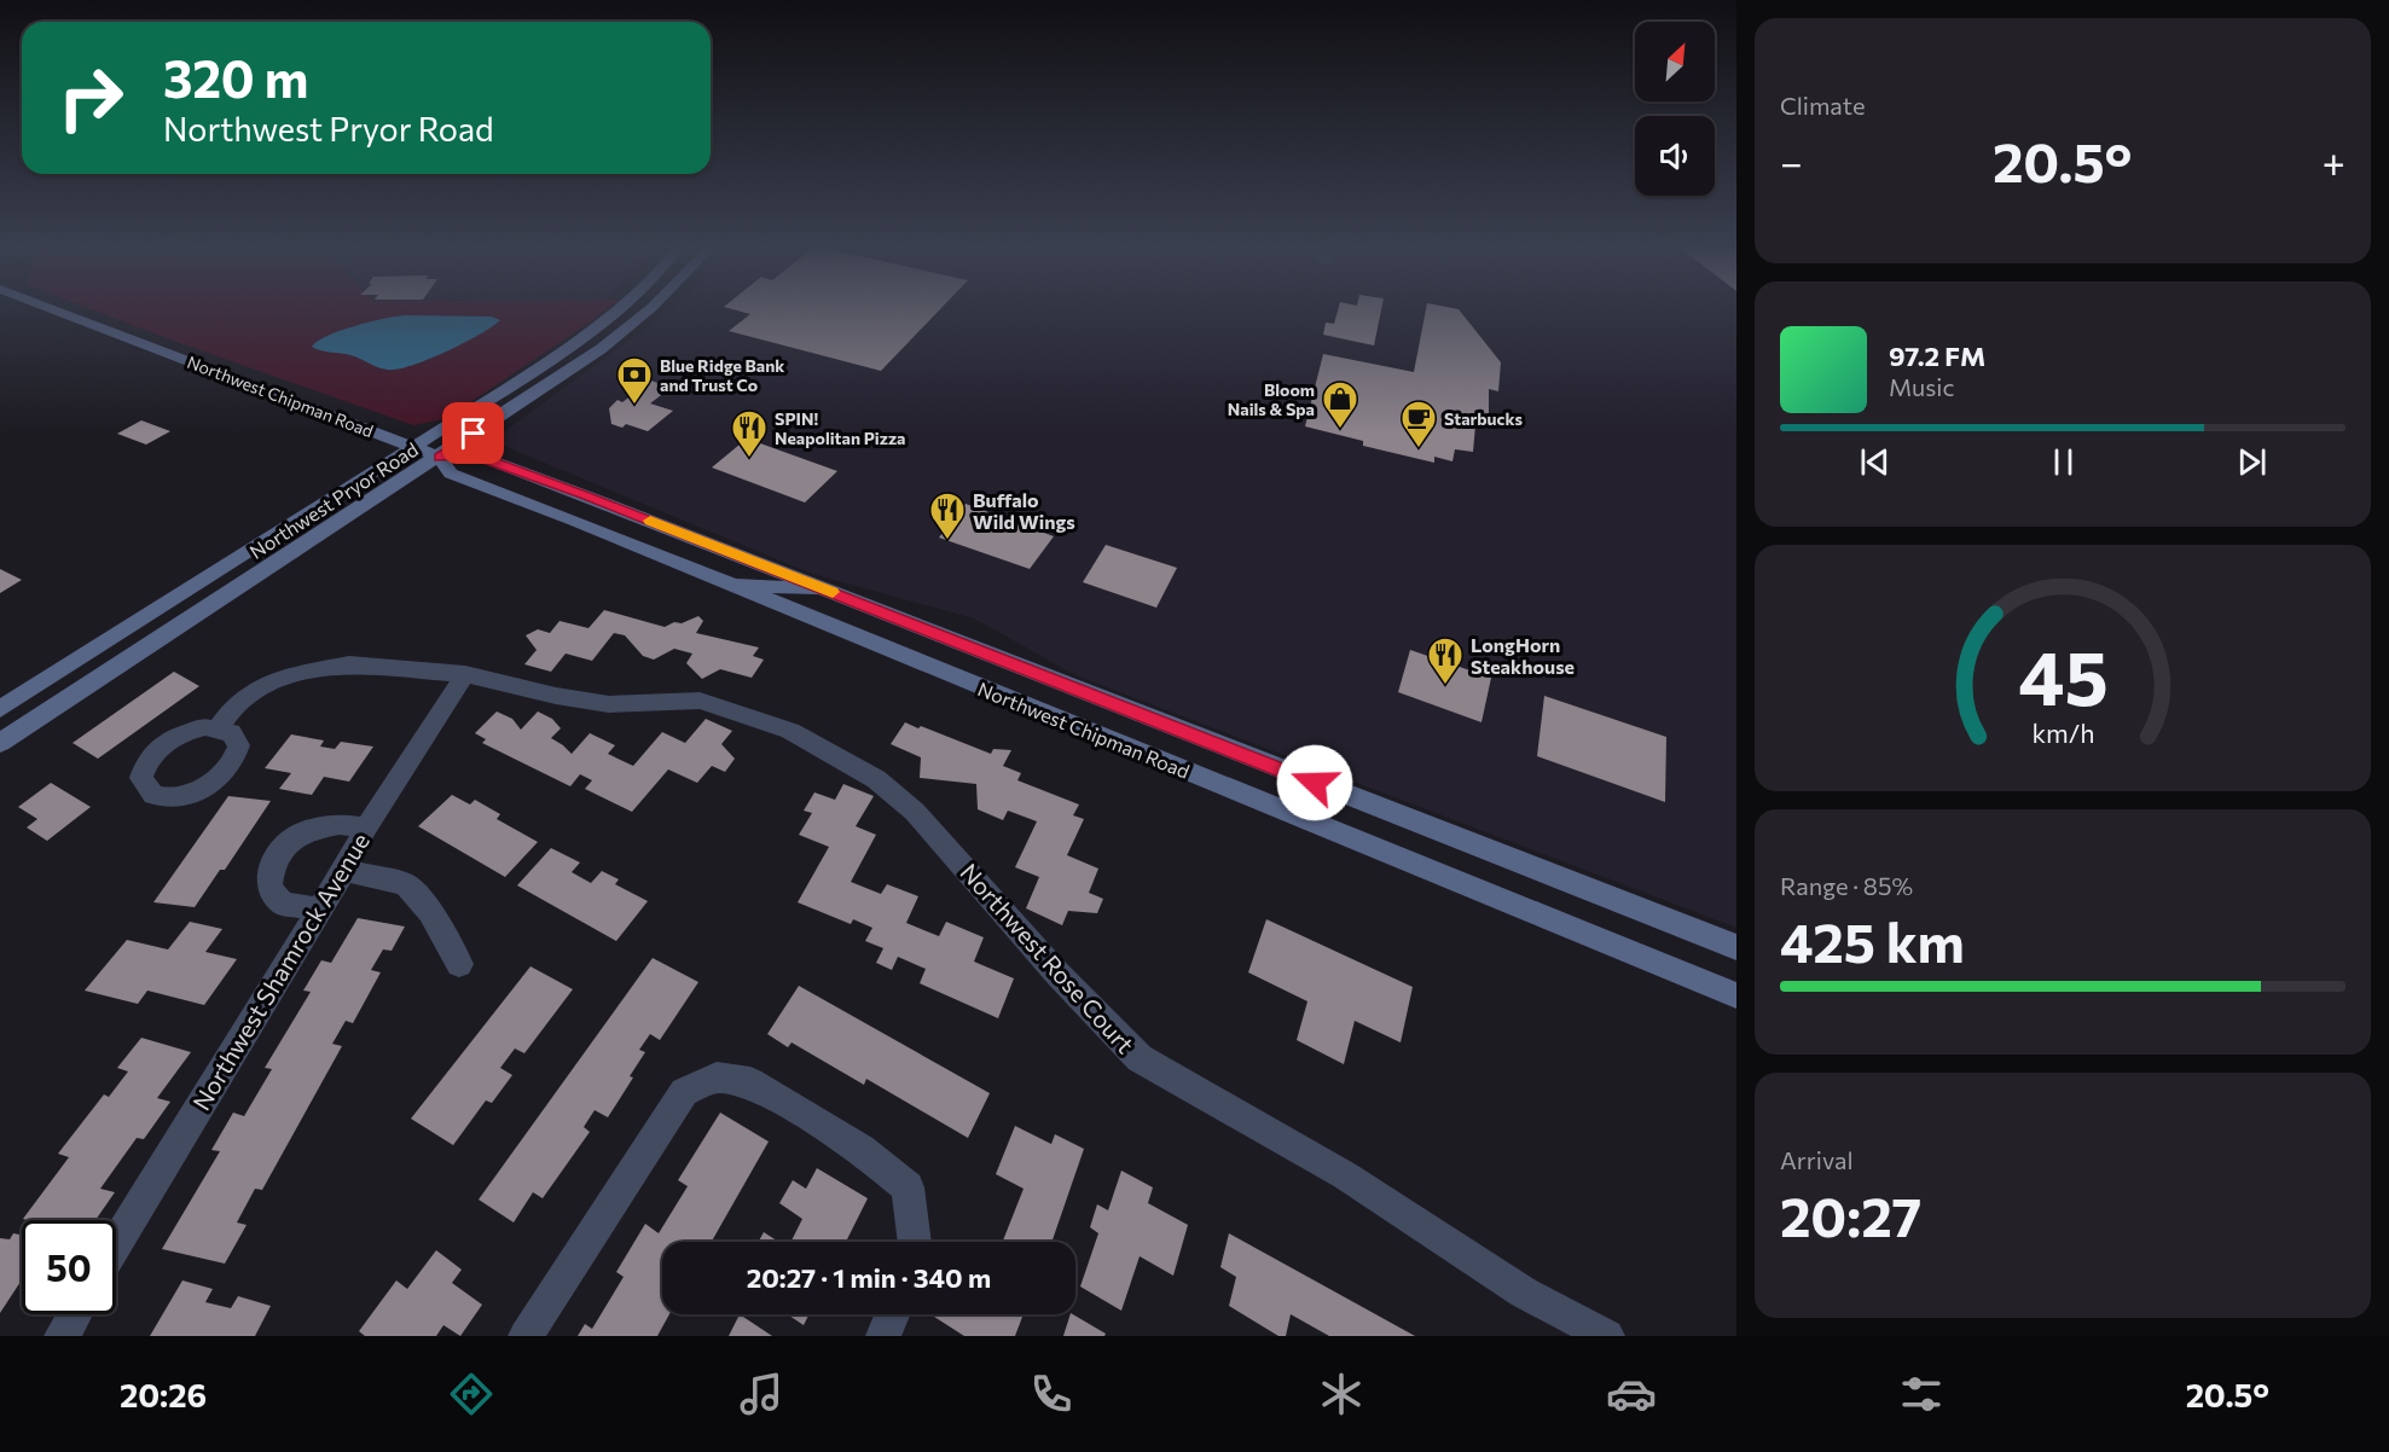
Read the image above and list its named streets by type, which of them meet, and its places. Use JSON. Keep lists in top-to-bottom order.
{
  "streets": {
    "main road": ["Northwest Chipman Road", "Northwest Pryor Road"],
    "street": ["Northwest Rose Court", "Northwest Shamrock Avenue"]
  },
  "crossings": [
    ["Northwest Chipman Road", "Northwest Pryor Road"],
    ["Northwest Rose Court", "Northwest Shamrock Avenue"]
  ],
  "places": {
    "bank": ["Blue Ridge Bank and Trust Co"],
    "shop": ["Bloom Nails & Spa"],
    "cafe": ["Starbucks"],
    "restaurant": ["SPIN! Neapolitan Pizza", "Buffalo Wild Wings", "LongHorn Steakhouse"]
  },
  "north": "top right",
  "page": {
    "tile": [
      "Climate",
      ["Range · 85%", "425 km"],
      ["Arrival", "20:27"]
    ],
    "turn": ["320 m", "Northwest Pryor Road"],
    "heat": ["−", "20.5°", "+"],
    "song": ["97.2 FM", "Music"],
    "limit": "50",
    "trip": "20:27 · 1 min · 340 m",
    "tabs": ["20:26", "20.5°"],
    "gauge": ["45", "km/h"]
  }
}
